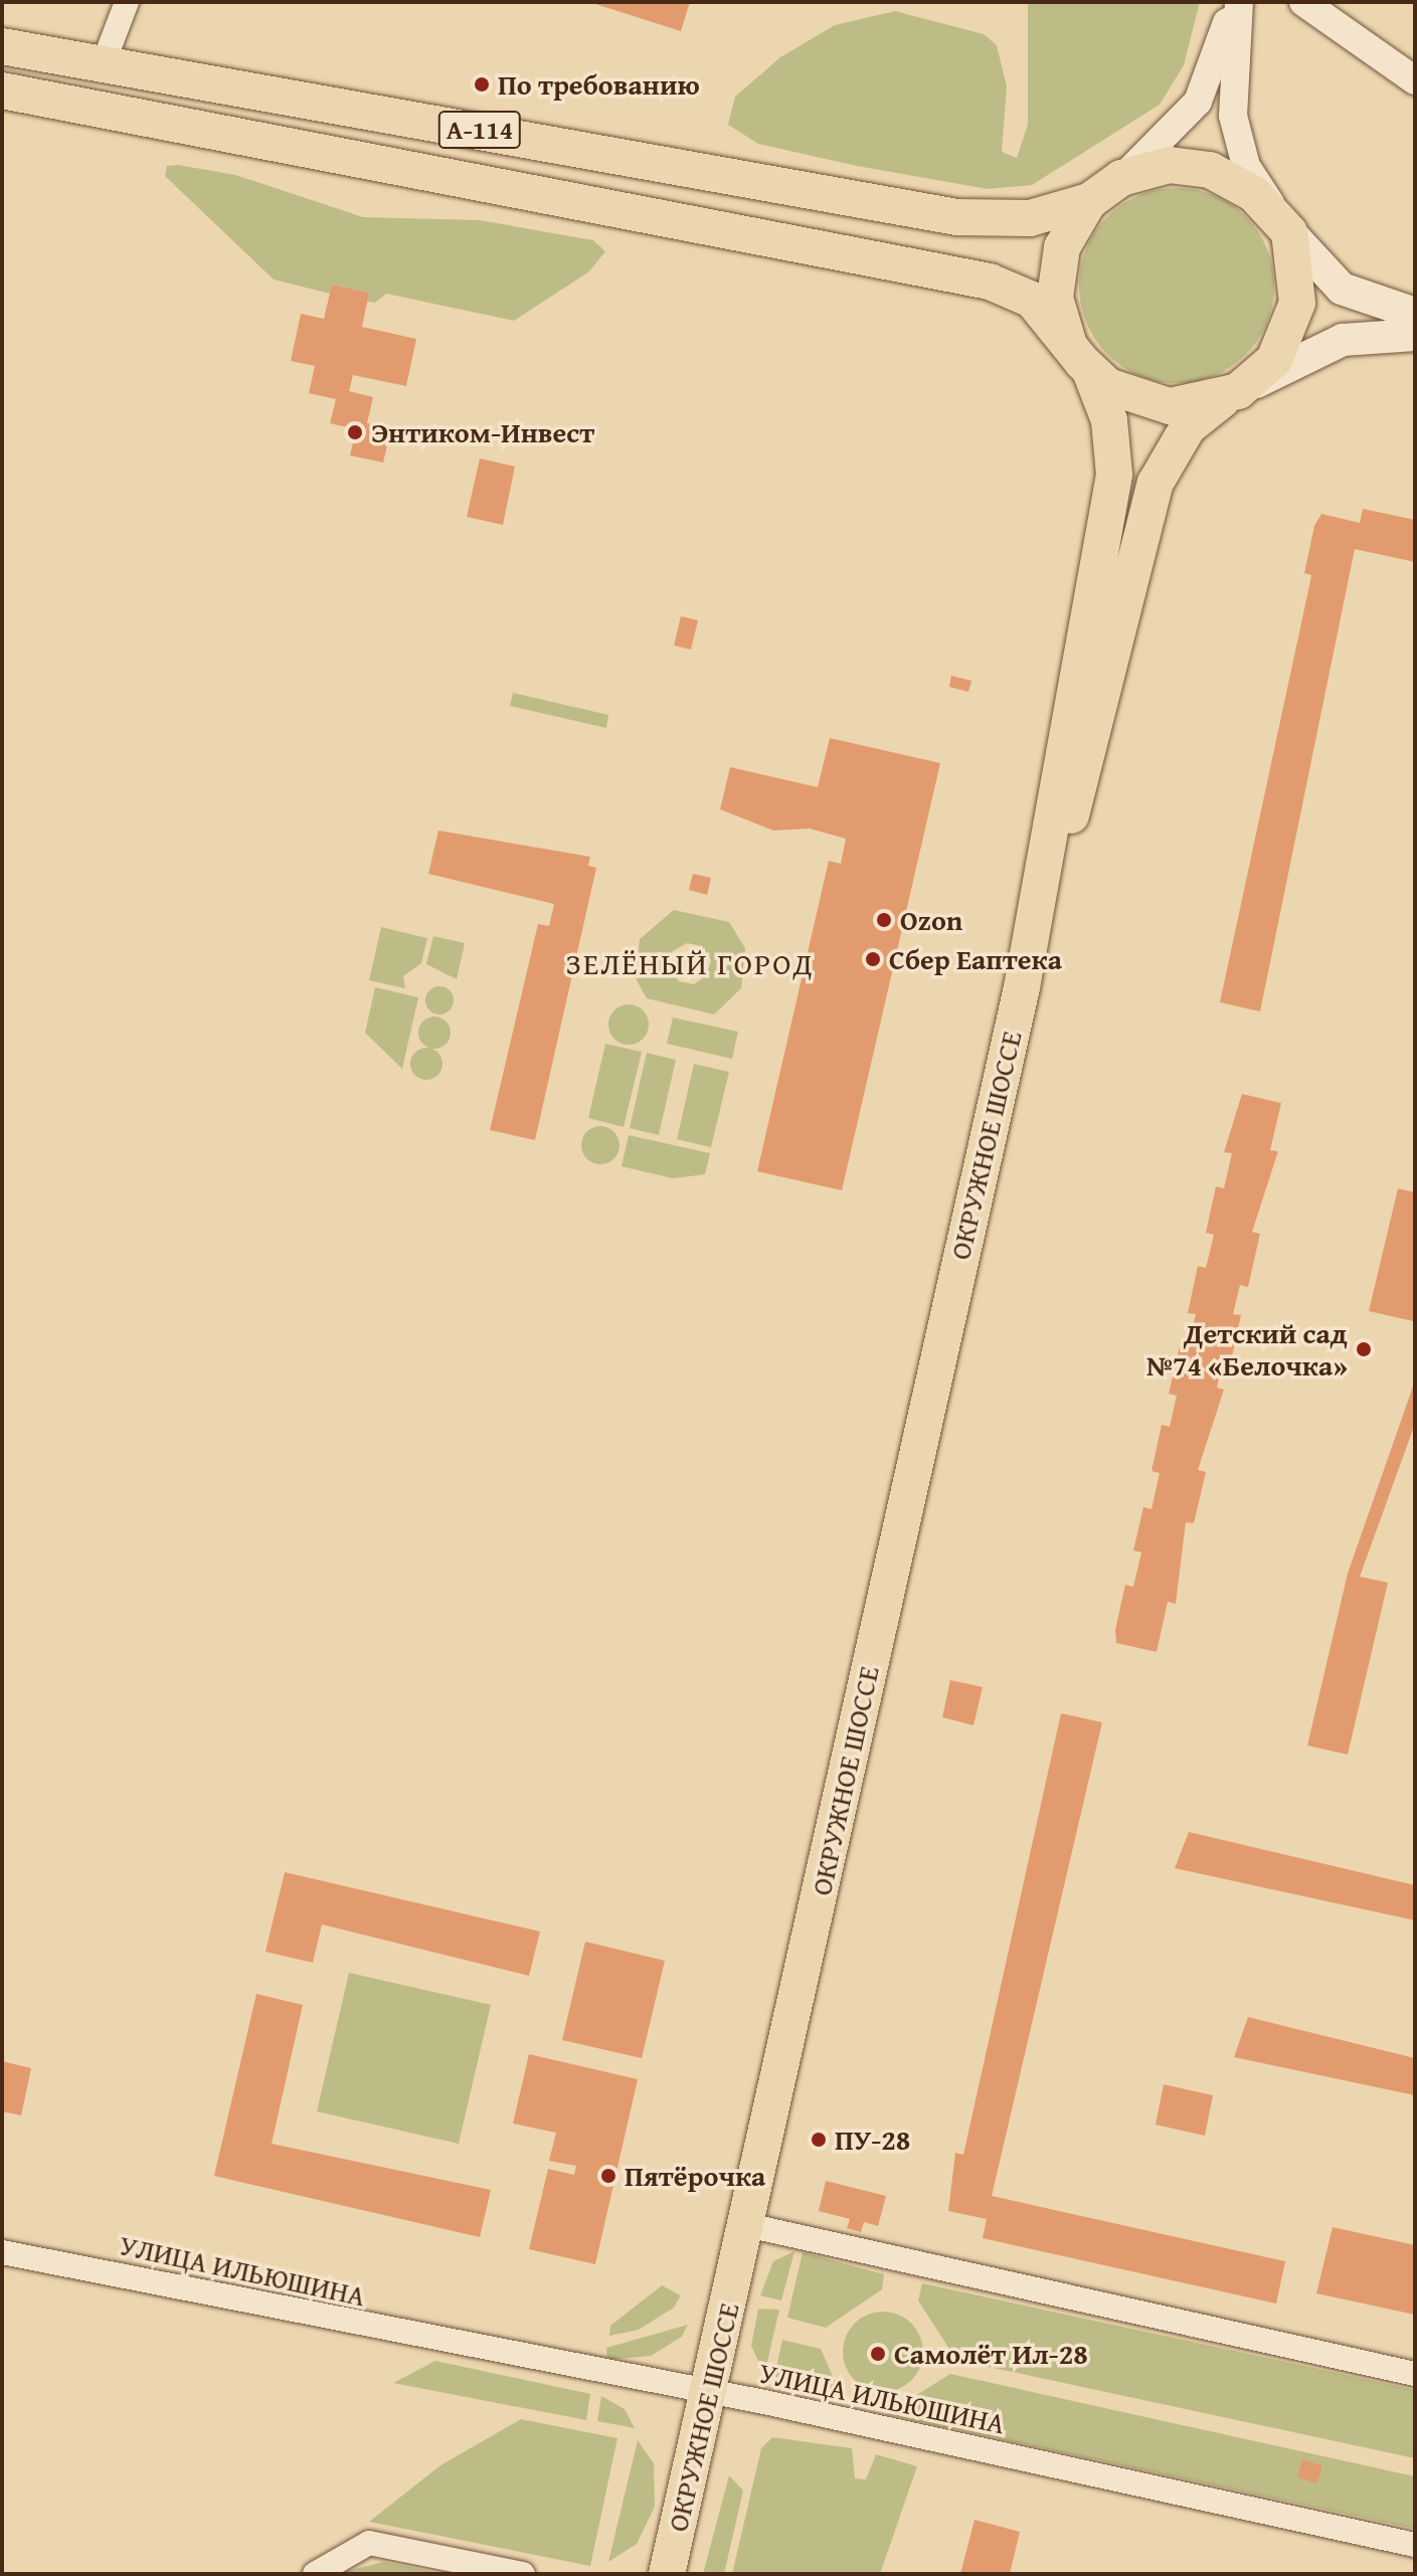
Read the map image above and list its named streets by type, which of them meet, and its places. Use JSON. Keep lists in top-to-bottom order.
{
  "streets": {
    "main road": ["А-114", "ОКРУЖНОЕ ШОССЕ"],
    "street": ["УЛИЦА ИЛЬЮШИНА"]
  },
  "crossings": [
    ["А-114", "ОКРУЖНОЕ ШОССЕ"],
    ["ОКРУЖНОЕ ШОССЕ", "УЛИЦА ИЛЬЮШИНА"]
  ],
  "districts": ["ЗЕЛЁНЫЙ ГОРОД"],
  "places": [
    "По требованию",
    "Энтиком-Инвест",
    "Ozon",
    "Сбер Еаптека",
    "Детский сад №74 «Белочка»",
    "ПУ-28",
    "Пятёрочка",
    "Самолёт Ил-28"
  ]
}
